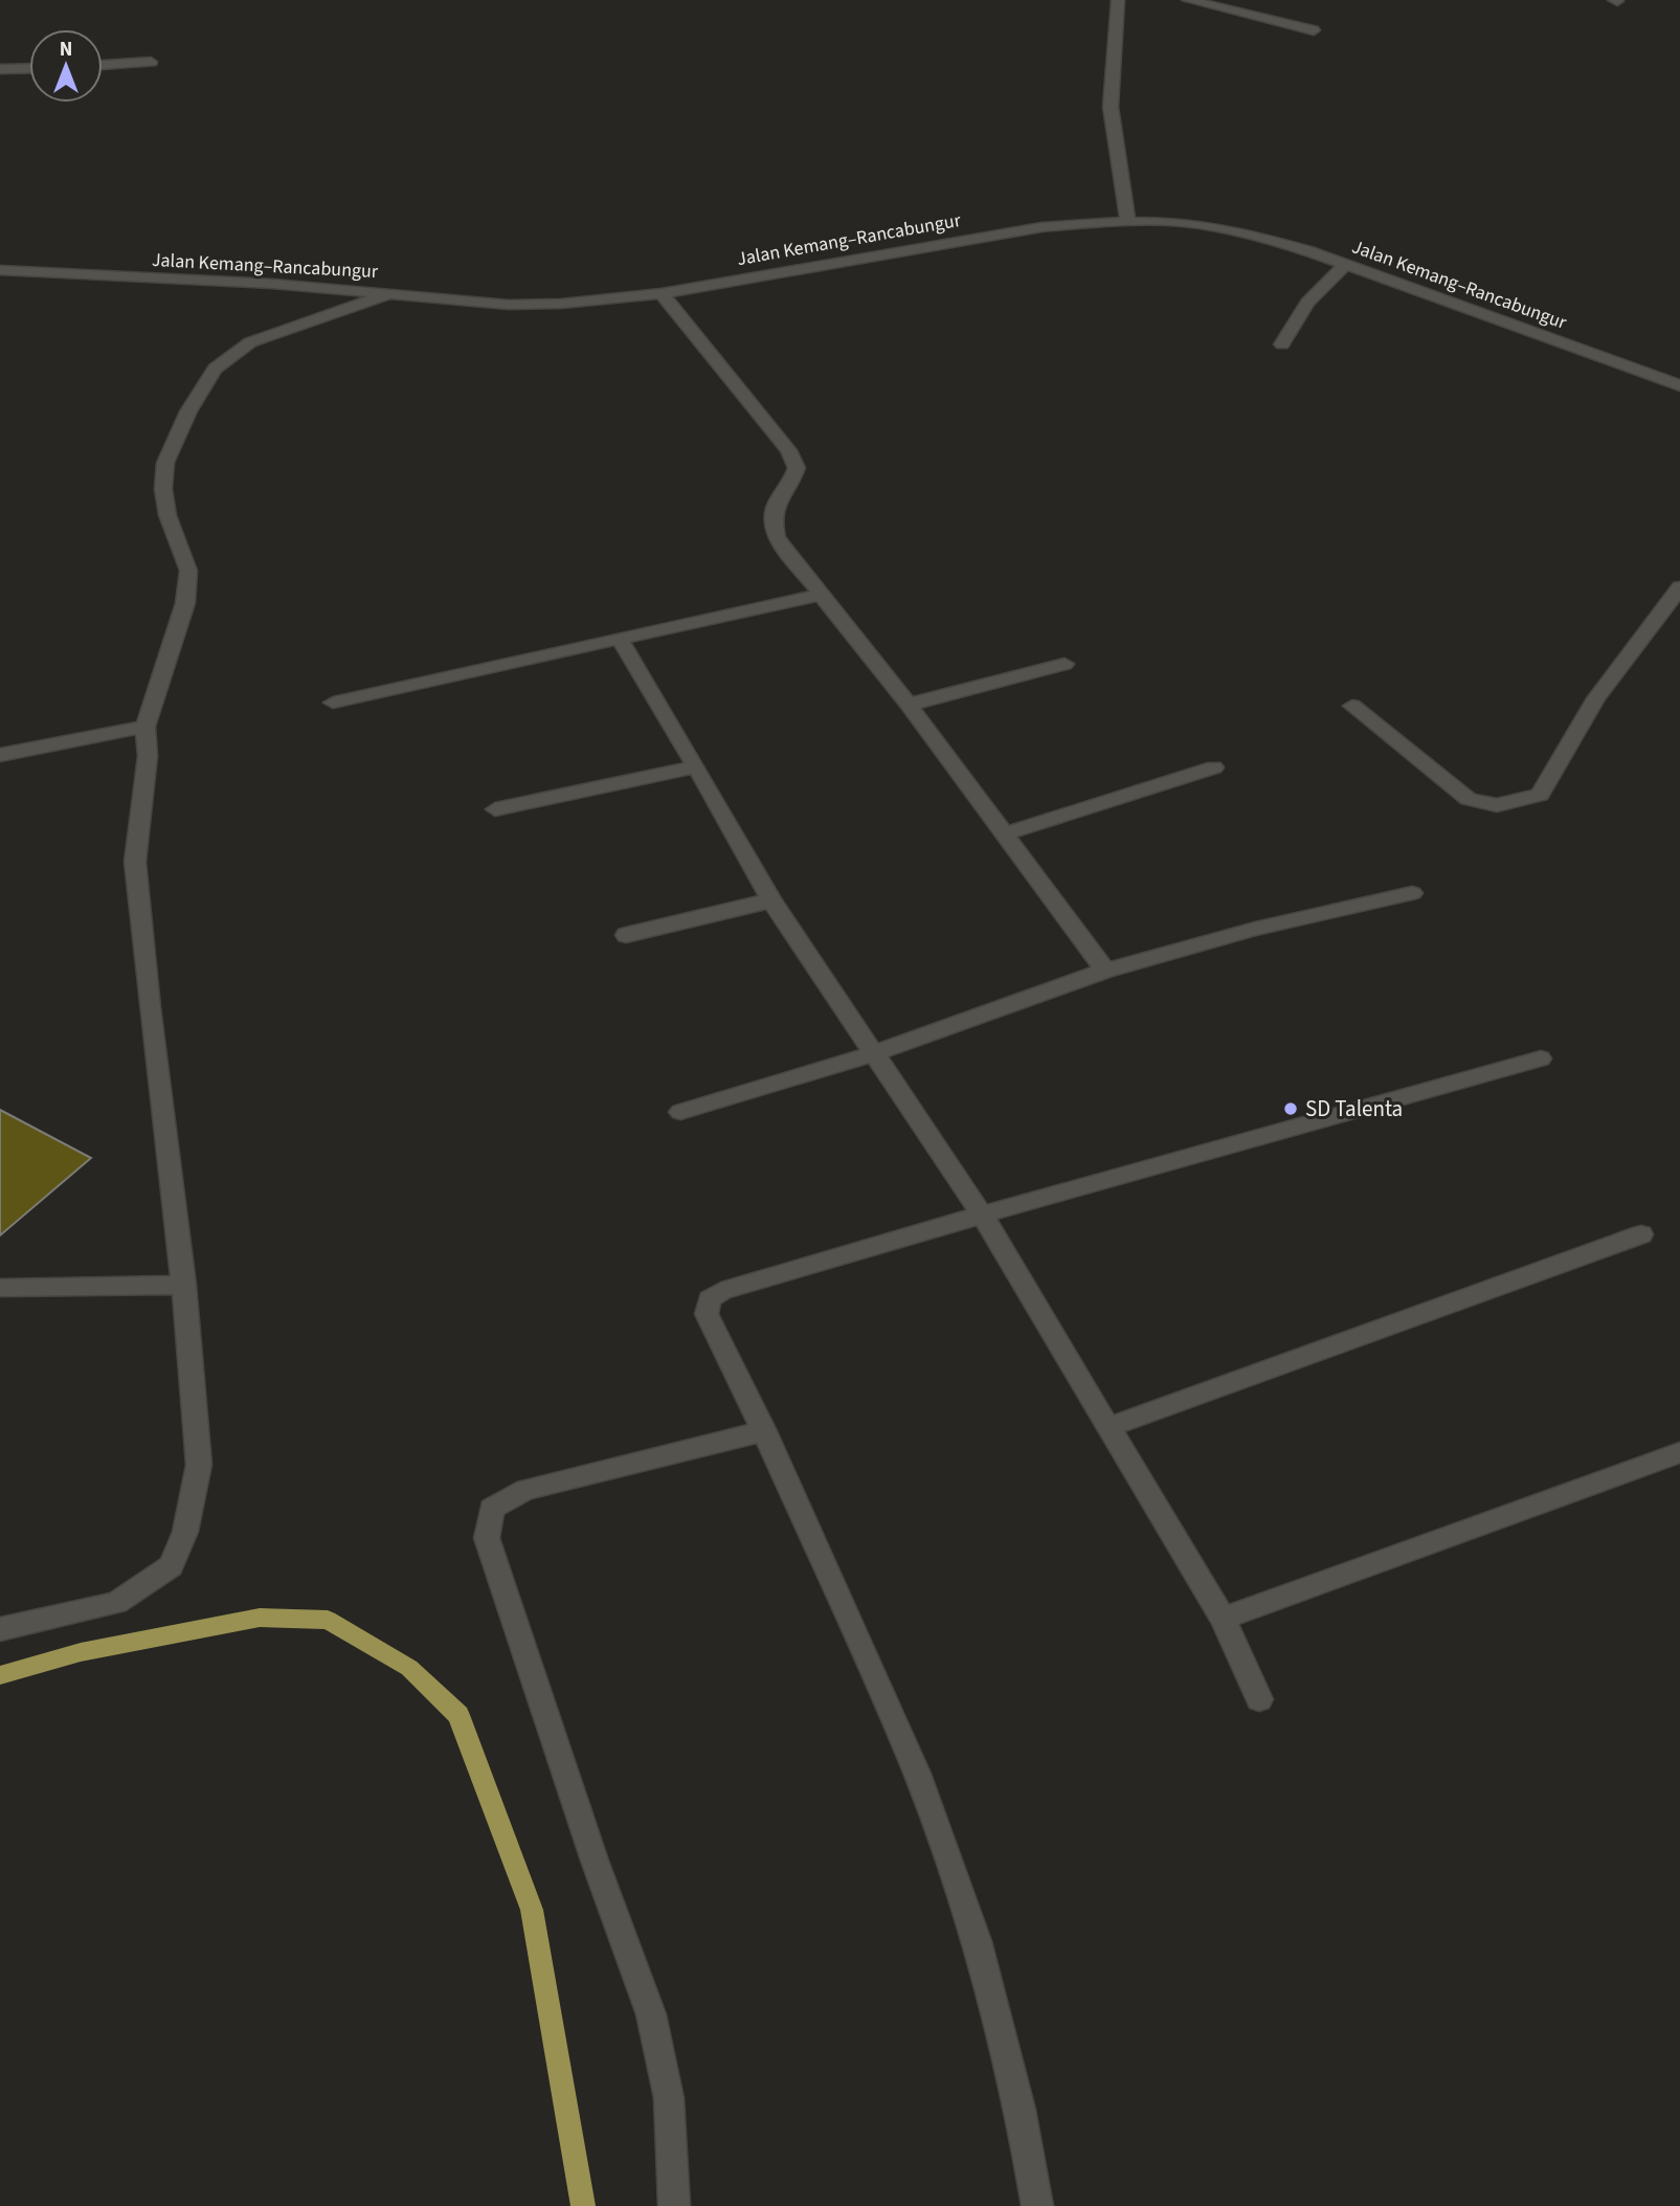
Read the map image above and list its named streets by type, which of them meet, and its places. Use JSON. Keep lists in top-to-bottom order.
{
  "streets": {
    "street": ["Jalan Kemang–Rancabungur"]
  },
  "places": ["SD Talenta"],
  "north": "top"
}
